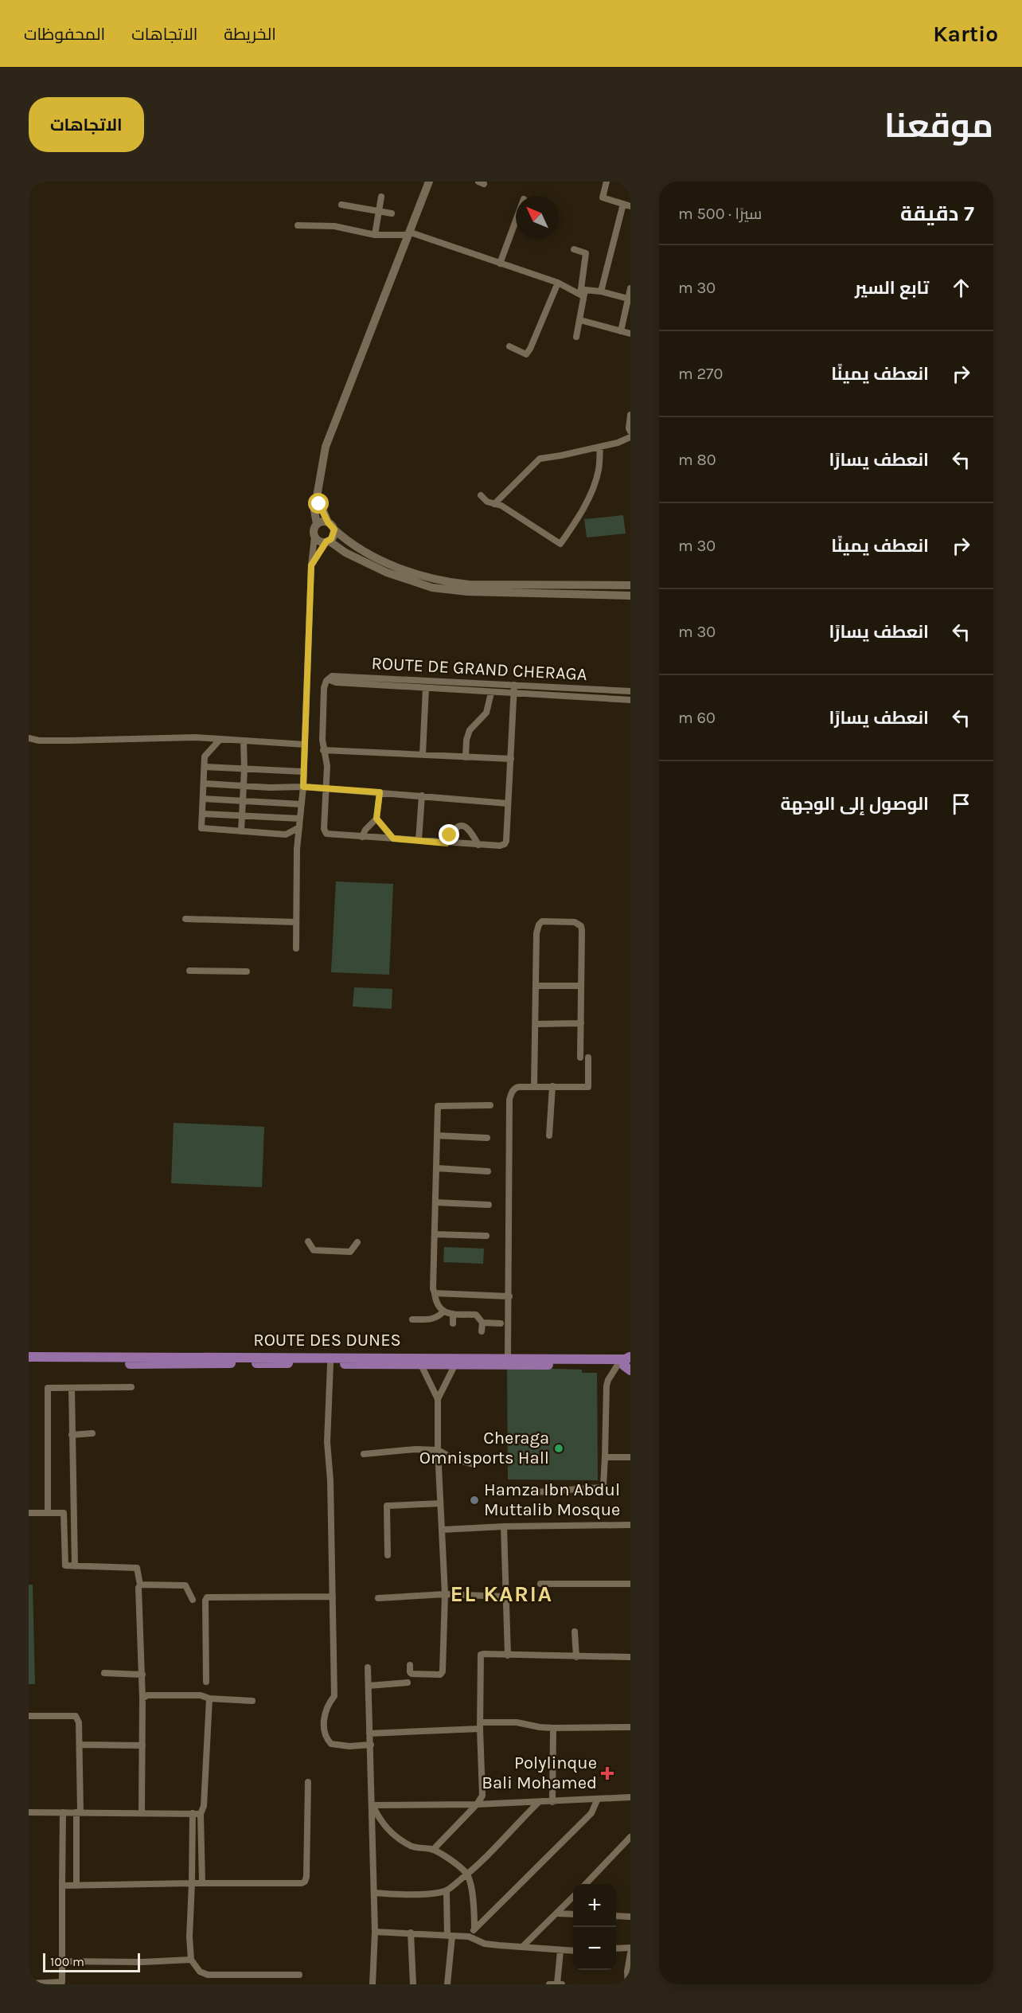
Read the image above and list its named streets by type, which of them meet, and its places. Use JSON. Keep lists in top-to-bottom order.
{
  "streets": {
    "main road": ["ROUTE DES DUNES"],
    "street": ["ROUTE DE GRAND CHERAGA"]
  },
  "districts": ["EL KARIA"],
  "places": {
    "other": ["Cheraga Omnisports Hall", "Hamza Ibn Abdul Muttalib Mosque"],
    "health": ["Polylinque Bali Mohamed"]
  },
  "scale_bar": "100 m",
  "north": "top left",
  "page": {
    "header": "Kartio",
    "nav": ["الخريطة", "الاتجاهات", "المحفوظات"],
    "title": "موقعنا",
    "buttons": "الاتجاهات",
    "heading": ["7 دقيقة", "سيرًا · 500 m"],
    "list": [
      ["تابع السير", "30 m"],
      ["انعطف يمينًا", "270 m"],
      ["انعطف يسارًا", "80 m"],
      ["انعطف يمينًا", "30 m"],
      ["انعطف يسارًا", "30 m"],
      ["انعطف يسارًا", "60 m"],
      "الوصول إلى الوجهة"
    ],
    "map_buttons": ["+", "−"],
    "scale": "100 m"
  }
}
